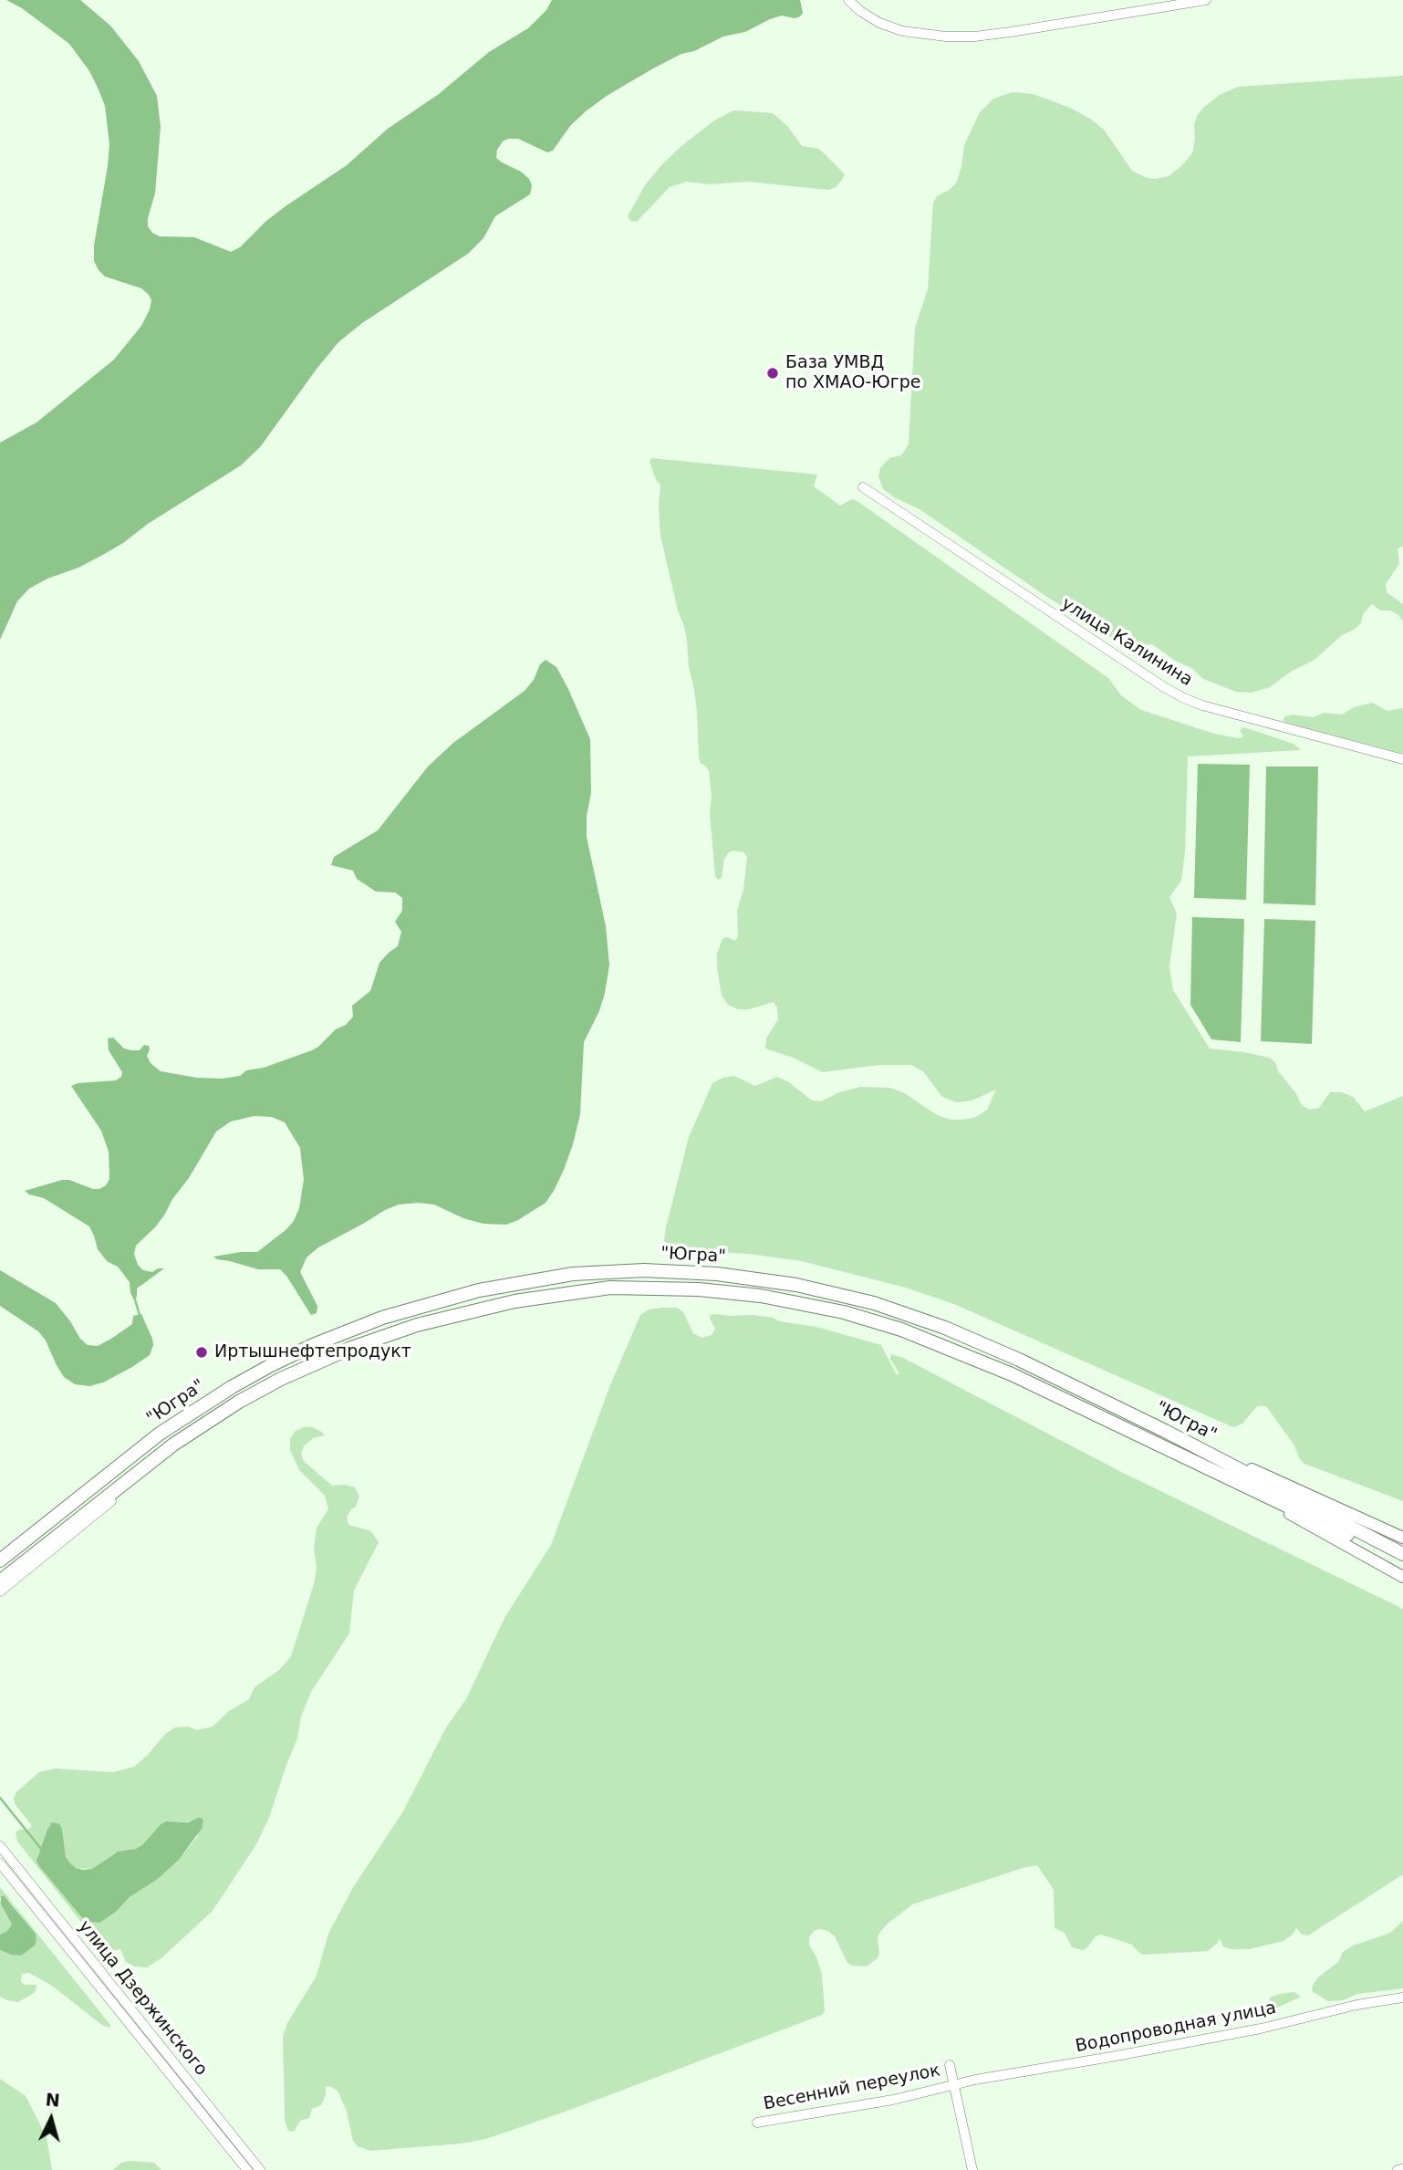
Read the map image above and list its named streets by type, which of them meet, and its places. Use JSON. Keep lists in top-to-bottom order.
{
  "streets": {
    "highway": ["\"Югра\""],
    "street": [
      "улица Калинина",
      "улица Дзержинского",
      "Водопроводная улица",
      "Весенний переулок"
    ]
  },
  "crossings": [
    ["Водопроводная улица", "Весенний переулок"]
  ],
  "places": ["База УМВД по ХМАО-Югре", "Иртышнефтепродукт"],
  "north": "top"
}
